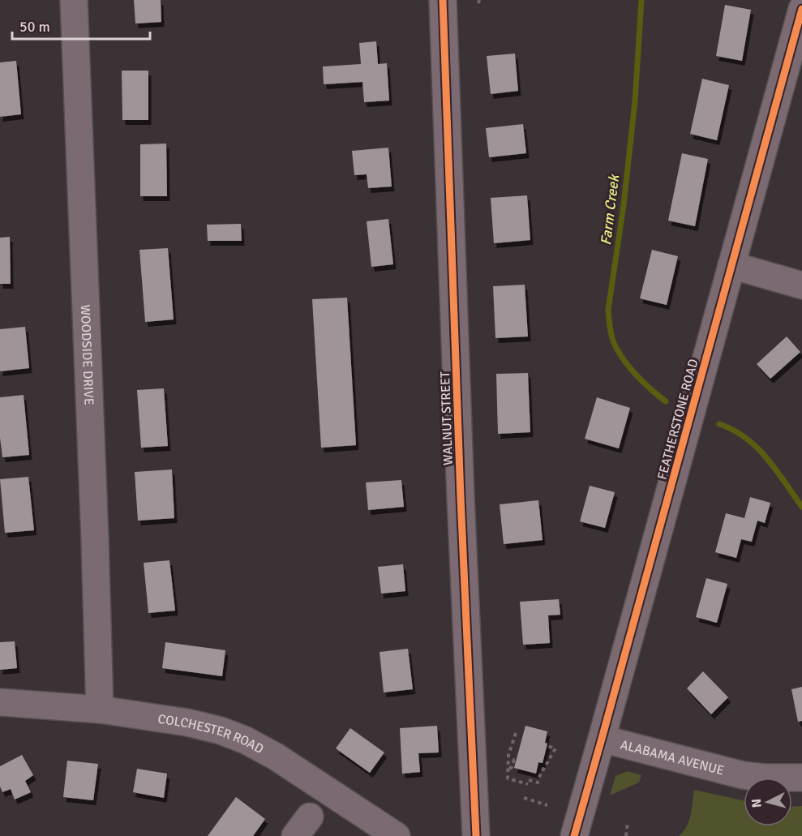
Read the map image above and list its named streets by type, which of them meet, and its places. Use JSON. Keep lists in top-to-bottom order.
{
  "streets": {
    "street": [
      "WOODSIDE DRIVE",
      "WALNUT STREET",
      "FEATHERSTONE ROAD",
      "COLCHESTER ROAD",
      "ALABAMA AVENUE"
    ]
  },
  "crossings": [
    ["WOODSIDE DRIVE", "COLCHESTER ROAD"],
    ["FEATHERSTONE ROAD", "ALABAMA AVENUE"]
  ],
  "water": ["Farm Creek"],
  "scale_bar": "50 m",
  "north": "left"
}
